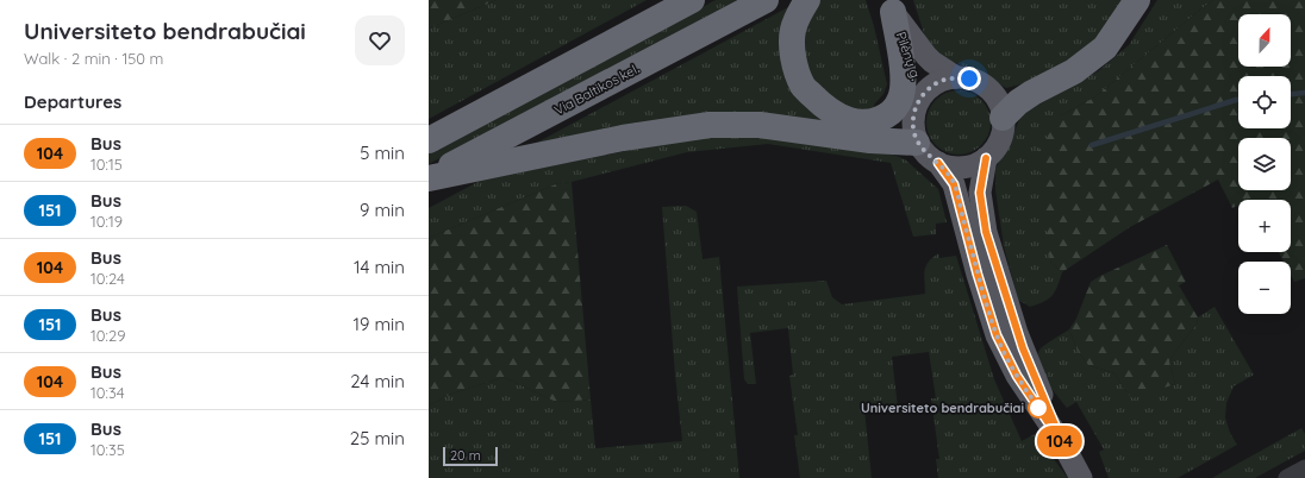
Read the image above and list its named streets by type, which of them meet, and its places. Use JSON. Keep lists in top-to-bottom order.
{
  "streets": {
    "highway": ["Via Baltikos kel."],
    "main road": ["Pilėnų g."]
  },
  "places": ["Universiteto bendrabučiai"],
  "lines": ["bus line 104"],
  "scale_bar": "20 m",
  "north": "top",
  "page": {
    "heading": [
      ["Universiteto bendrabučiai", "Walk · 2 min · 150 m"],
      "Departures"
    ],
    "on_map": "104",
    "map_buttons": ["+", "−"],
    "list": [
      {
        "mark": "104",
        "name": "Bus",
        "note": "10:15",
        "value": "5 min"
      },
      {
        "mark": "151",
        "name": "Bus",
        "note": "10:19",
        "value": "9 min"
      },
      {
        "mark": "104",
        "name": "Bus",
        "note": "10:24",
        "value": "14 min"
      },
      {
        "mark": "151",
        "name": "Bus",
        "note": "10:29",
        "value": "19 min"
      },
      {
        "mark": "104",
        "name": "Bus",
        "note": "10:34",
        "value": "24 min"
      },
      {
        "mark": "151",
        "name": "Bus",
        "note": "10:35",
        "value": "25 min"
      }
    ],
    "scale": "20 m"
  }
}
